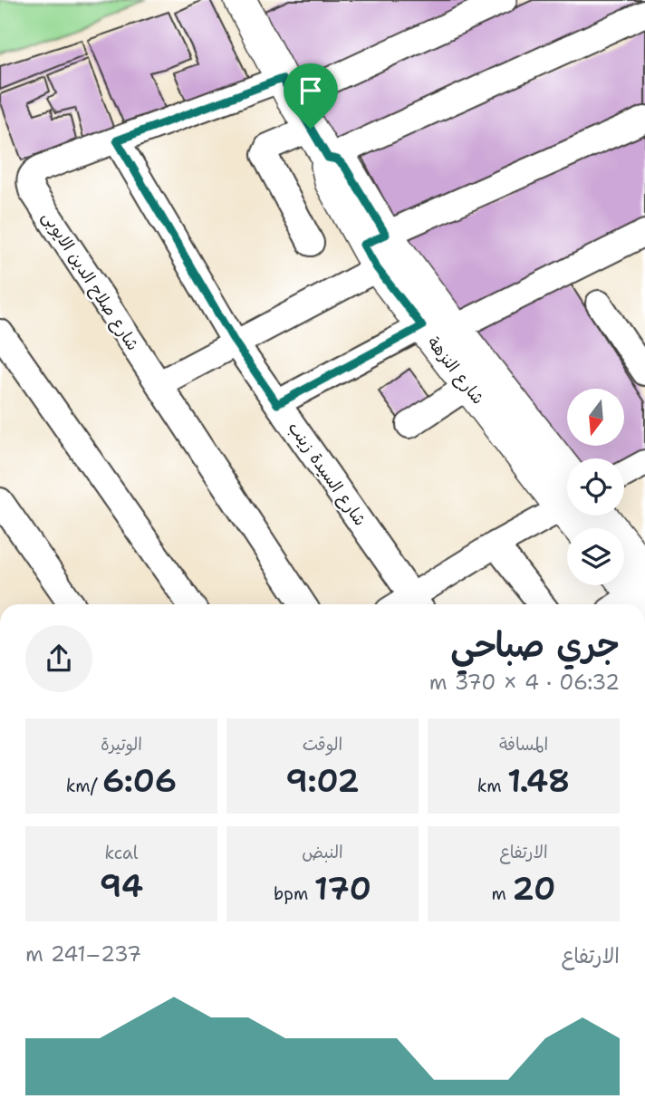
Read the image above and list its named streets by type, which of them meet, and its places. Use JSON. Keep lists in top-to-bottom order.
{
  "streets": {
    "main road": ["شارع النزهة"],
    "street": ["شارع صلاح الدين الايوبى", "شارع السيدة زينب"]
  },
  "crossings": [
    ["شارع صلاح الدين الايوبى", "شارع النزهة"],
    ["شارع صلاح الدين الايوبى", "شارع السيدة زينب"]
  ],
  "north": "bottom",
  "page": {
    "heading": ["جري صباحي", "06:32 · 4 × 370 m"],
    "stats": [
      ["المسافة", "1.48 km"],
      ["الوقت", "9:02"],
      ["الوتيرة", "6:06 /km"],
      ["الارتفاع", "20 m"],
      ["النبض", "170 bpm"],
      ["kcal", "94"]
    ],
    "chart": ["الارتفاع", "237–241 m"]
  }
}
